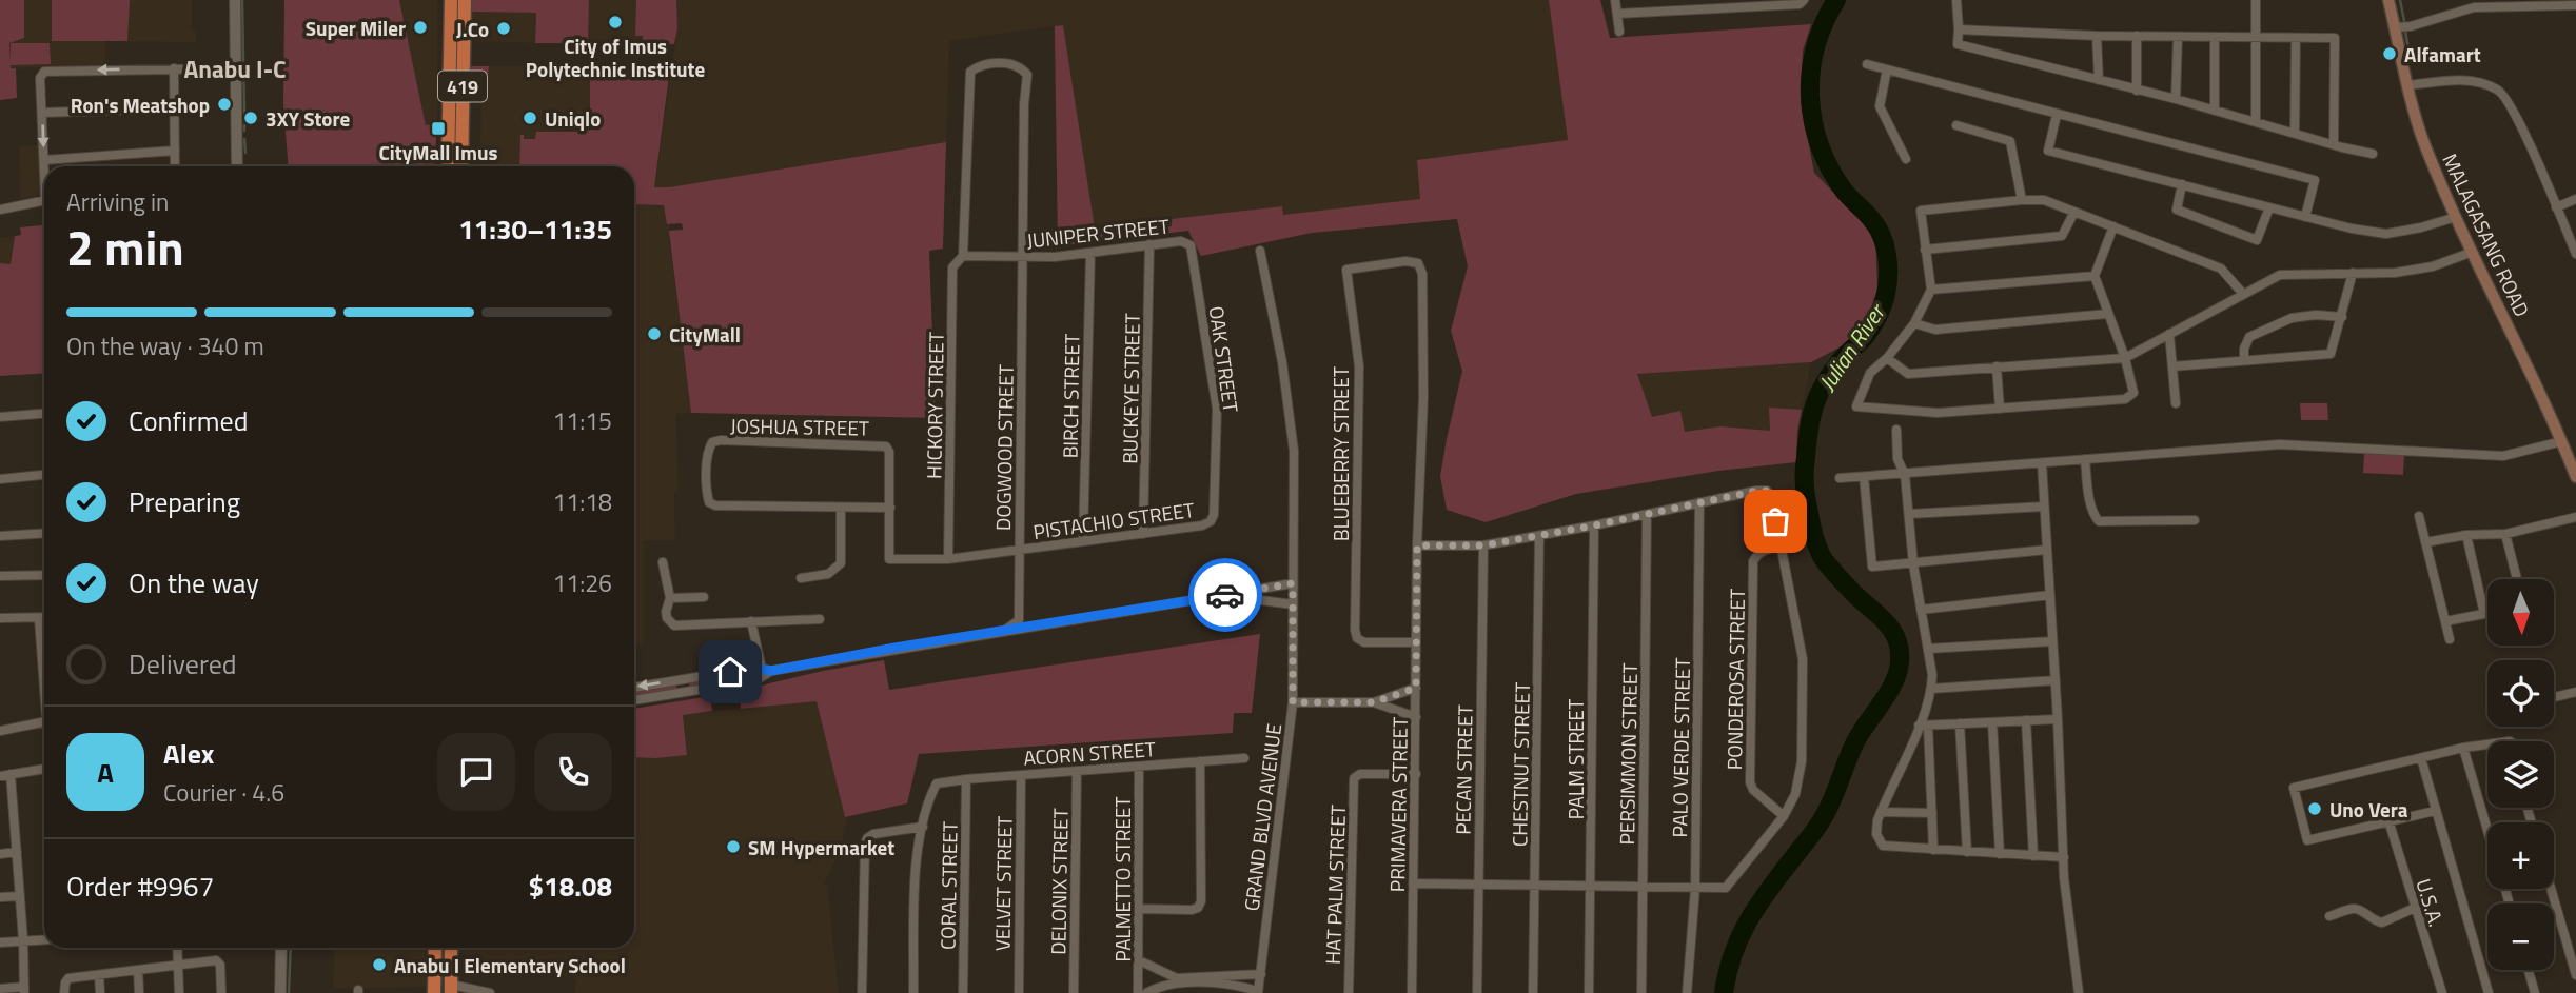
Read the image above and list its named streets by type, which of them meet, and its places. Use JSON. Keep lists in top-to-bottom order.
{
  "streets": {
    "highway": ["419"],
    "main road": ["MALAGASANG ROAD"],
    "street": [
      "JUNIPER STREET",
      "OAK STREET",
      "BUCKEYE STREET",
      "BIRCH STREET",
      "HICKORY STREET",
      "JOSHUA STREET",
      "DOGWOOD STREET",
      "BLUEBERRY STREET",
      "PISTACHIO STREET",
      "PONDEROSA STREET",
      "PALO VERDE STREET",
      "ACORN STREET",
      "PERSIMMON STREET",
      "PALM STREET",
      "CHESTNUT STREET",
      "PECAN STREET",
      "PRIMAVERA STREET",
      "GRAND BLVD AVENUE",
      "PALMETTO STREET",
      "DELONIX STREET",
      "VELVET STREET",
      "HAT PALM STREET",
      "CORAL STREET",
      "U.S.A."
    ]
  },
  "crossings": [
    ["JUNIPER STREET", "OAK STREET"],
    ["JUNIPER STREET", "BUCKEYE STREET"],
    ["JUNIPER STREET", "BIRCH STREET"],
    ["JUNIPER STREET", "HICKORY STREET"],
    ["JUNIPER STREET", "DOGWOOD STREET"],
    ["OAK STREET", "PISTACHIO STREET"],
    ["BUCKEYE STREET", "PISTACHIO STREET"],
    ["BIRCH STREET", "PISTACHIO STREET"],
    ["HICKORY STREET", "DOGWOOD STREET"],
    ["HICKORY STREET", "PISTACHIO STREET"],
    ["JOSHUA STREET", "PISTACHIO STREET"],
    ["DOGWOOD STREET", "PISTACHIO STREET"],
    ["BLUEBERRY STREET", "PRIMAVERA STREET"],
    ["ACORN STREET", "PALMETTO STREET"],
    ["ACORN STREET", "DELONIX STREET"],
    ["ACORN STREET", "VELVET STREET"],
    ["ACORN STREET", "CORAL STREET"],
    ["PRIMAVERA STREET", "HAT PALM STREET"]
  ],
  "districts": ["Anabu I-C"],
  "water": ["Julian River"],
  "places": {
    "other": [
      "City of Imus Polytechnic Institute",
      "Super Miler",
      "J.Co",
      "Alfamart",
      "Ron's Meatshop",
      "3XY Store",
      "Uniqlo",
      "CityMall",
      "Uno Vera",
      "SM Hypermarket",
      "Anabu I Elementary School"
    ],
    "transit": ["CityMall Imus"]
  },
  "north": "bottom",
  "page": {
    "heading": ["2 min", "Arriving in", "11:30–11:35"],
    "panel": [
      "Alex",
      "Courier · 4.6",
      "Order #9967",
      "$18.08"
    ],
    "bar": "On the way · 340 m",
    "list": [
      ["Confirmed", "11:15"],
      ["Preparing", "11:18"],
      ["On the way", "11:26"],
      "Delivered"
    ],
    "map_buttons": ["+", "−"],
    "round": "A"
  }
}
